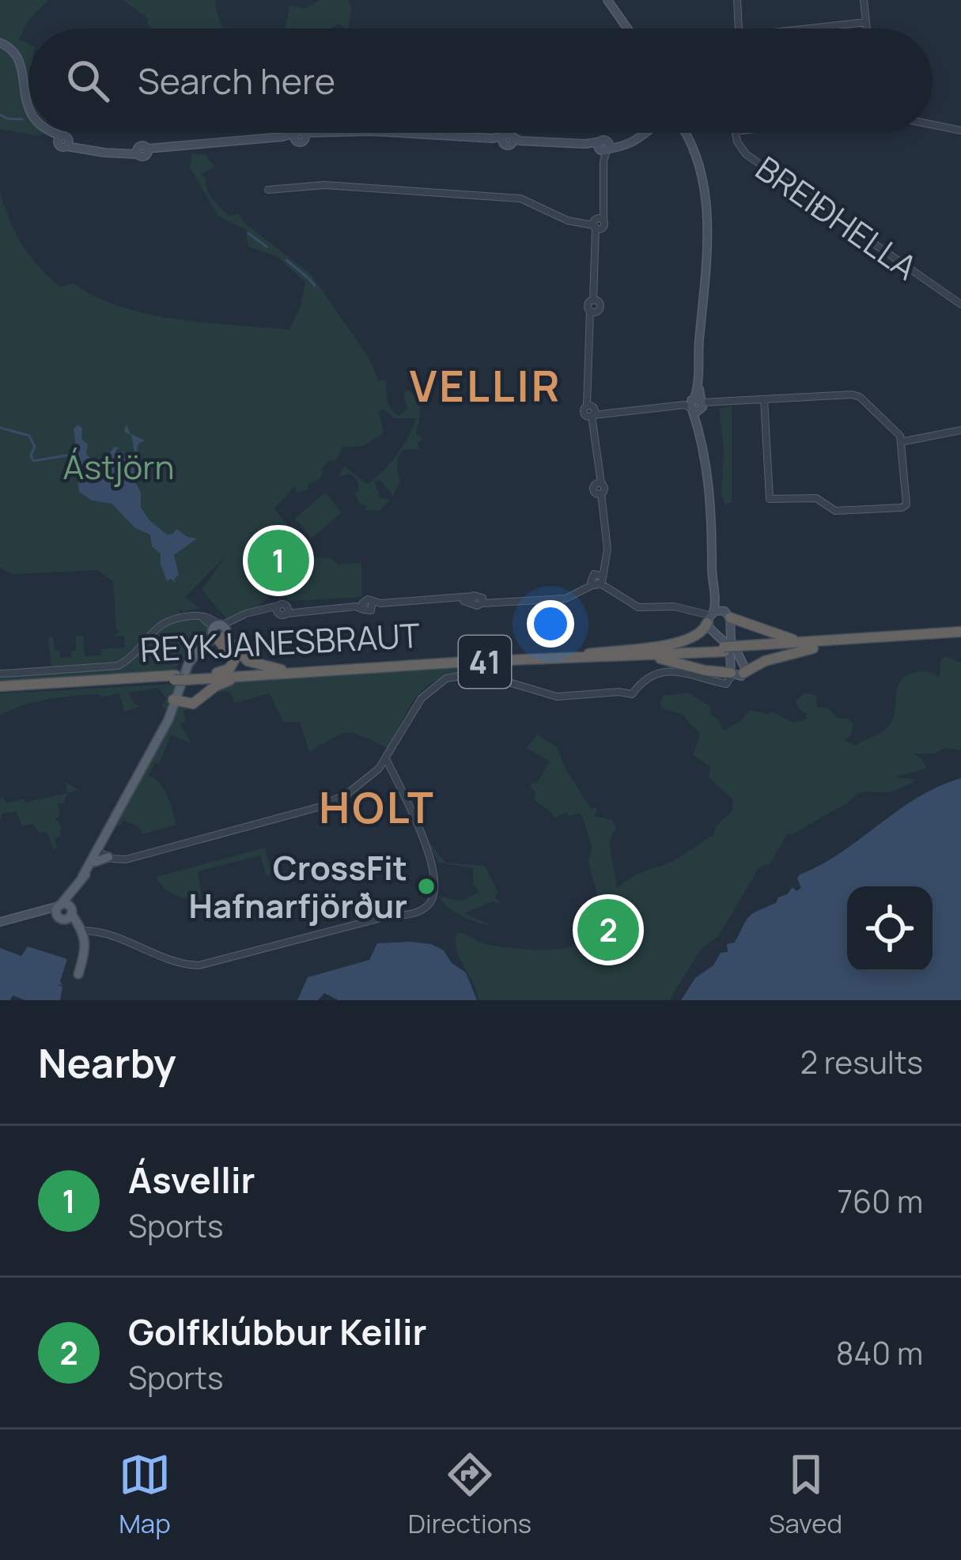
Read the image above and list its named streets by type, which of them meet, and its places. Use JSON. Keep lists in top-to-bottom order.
{
  "streets": {
    "highway": ["REYKJANESBRAUT", "41"],
    "street": ["BREIÐHELLA"]
  },
  "districts": ["VELLIR", "HOLT"],
  "parks": ["Ástjörn"],
  "places": ["CrossFit Hafnarfjörður"],
  "page": {
    "search": "Search here",
    "pins": ["1", "2"],
    "heading": ["Nearby", "2 results"],
    "list": [
      {
        "mark": "1",
        "name": "Ásvellir",
        "note": "Sports",
        "value": "760 m"
      },
      {
        "mark": "2",
        "name": "Golfklúbbur Keilir",
        "note": "Sports",
        "value": "840 m"
      }
    ],
    "nav": ["Map", "Directions", "Saved"]
  }
}
